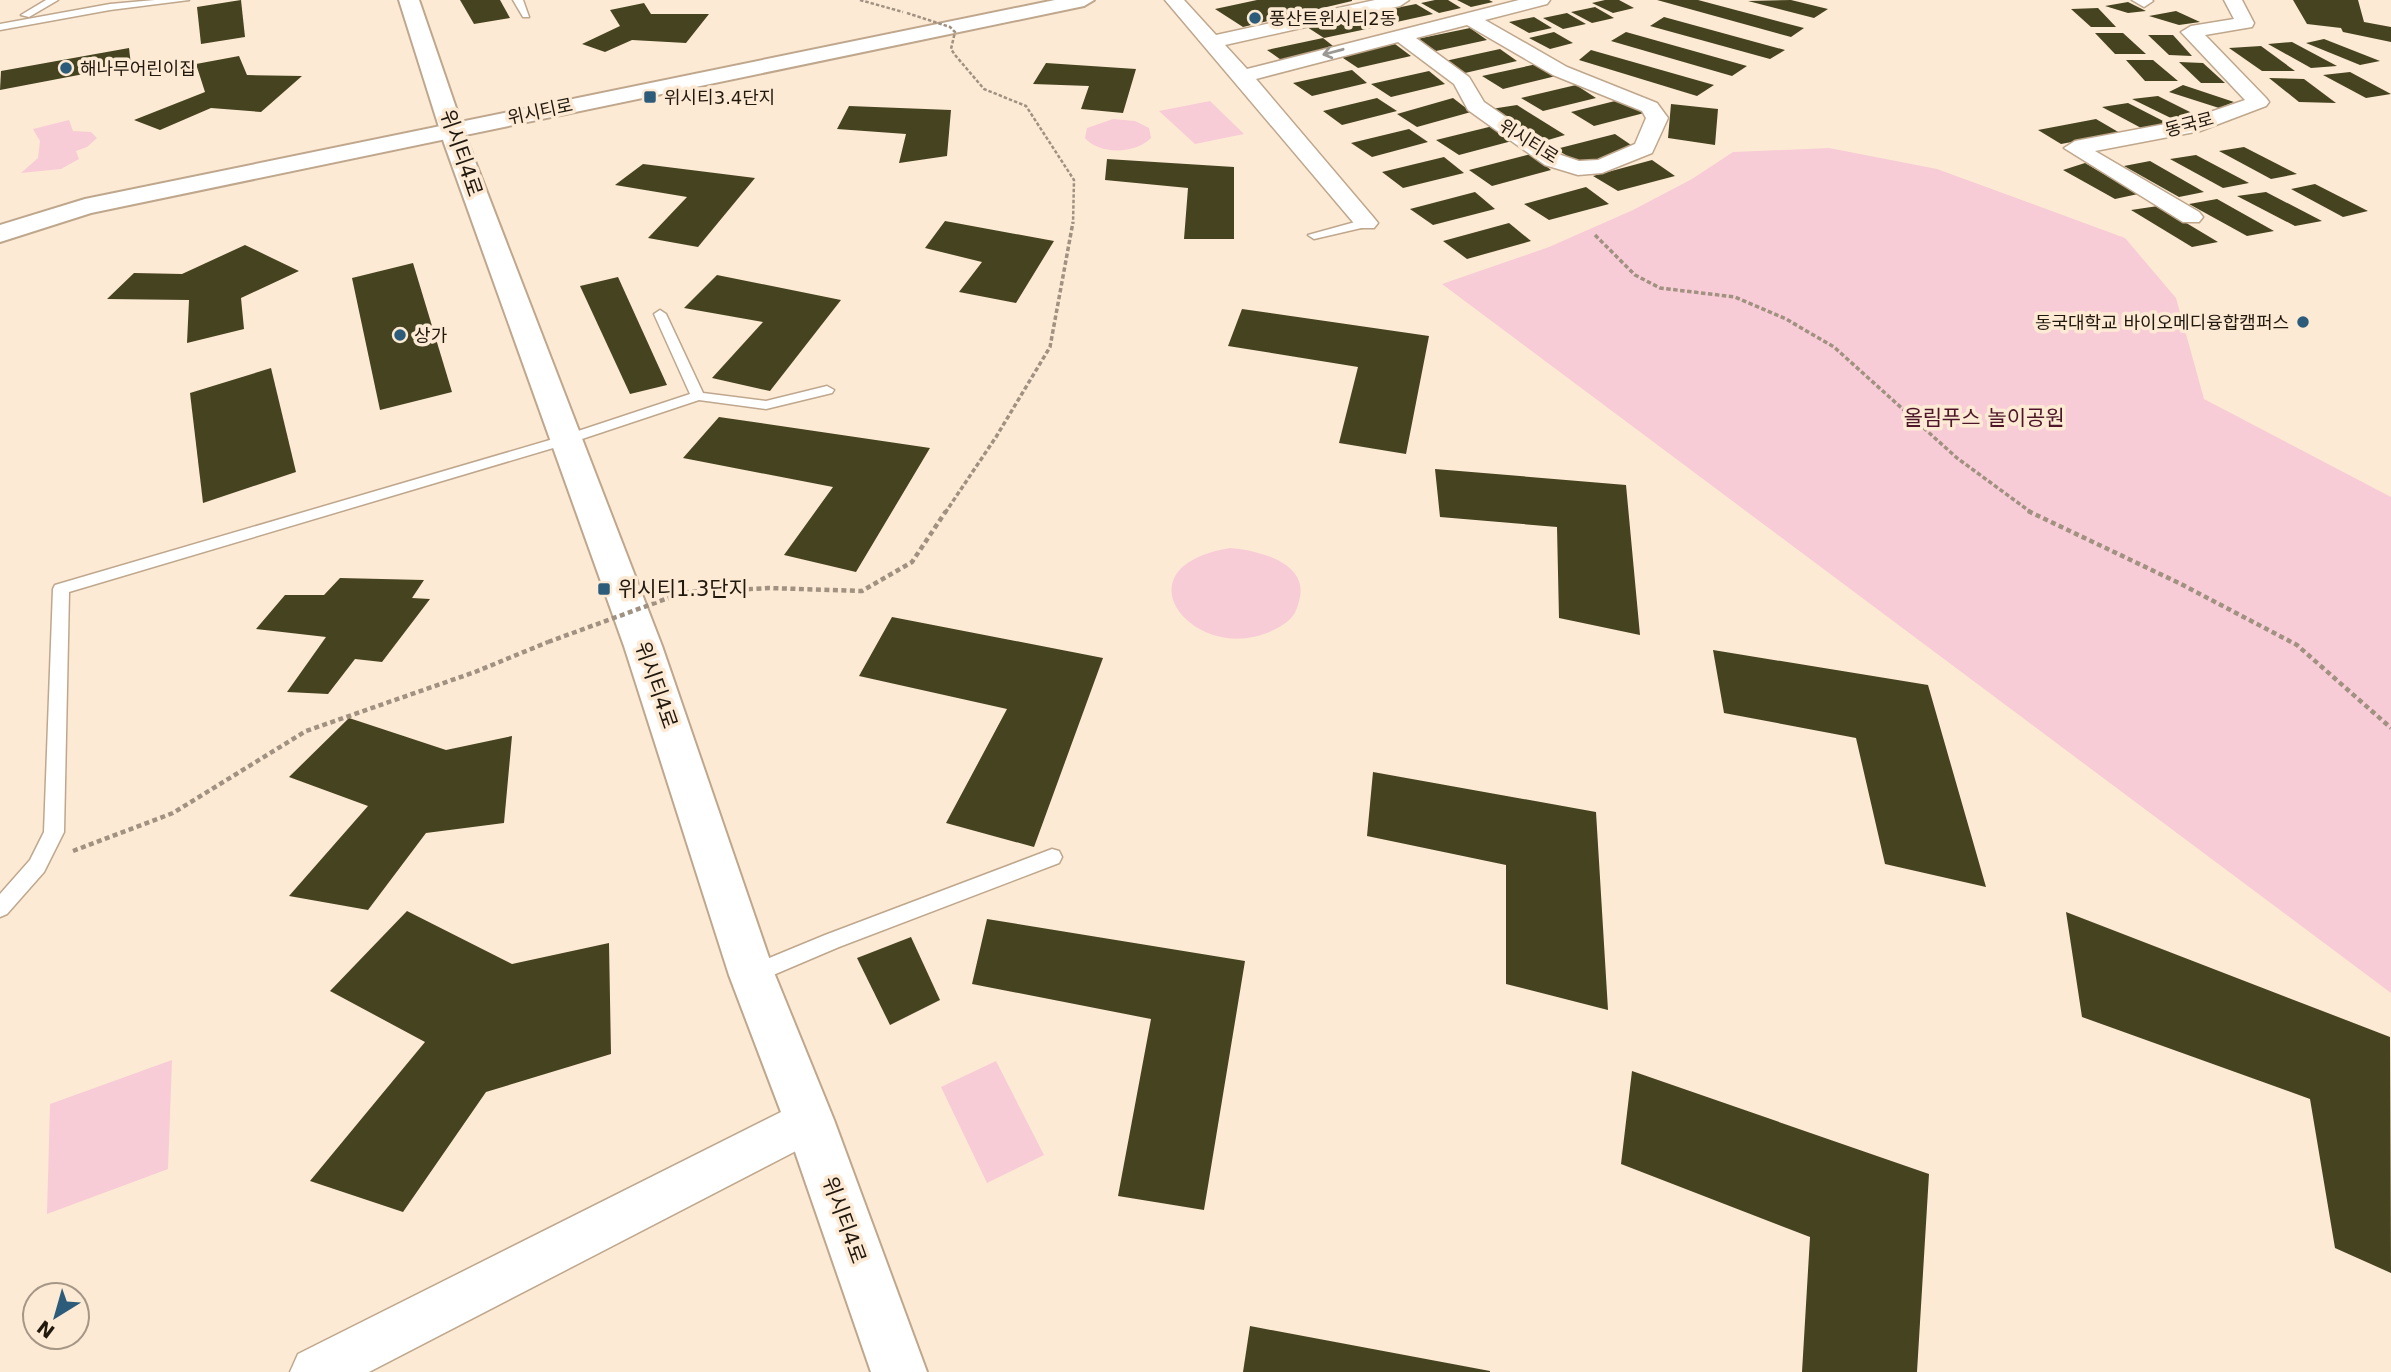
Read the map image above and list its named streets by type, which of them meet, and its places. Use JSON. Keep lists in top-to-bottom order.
{
  "streets": {
    "street": ["위시티로", "동국로", "위시티4로"]
  },
  "crossings": [
    ["위시티로", "위시티4로"]
  ],
  "parks": ["올림푸스 놀이공원"],
  "places": {
    "other": [
      "풍산트윈시티2동",
      "해나무어린이집",
      "동국대학교 바이오메디융합캠퍼스",
      "상가"
    ],
    "transit": ["위시티3.4단지", "위시티1.3단지"]
  },
  "north": "bottom left"
}
